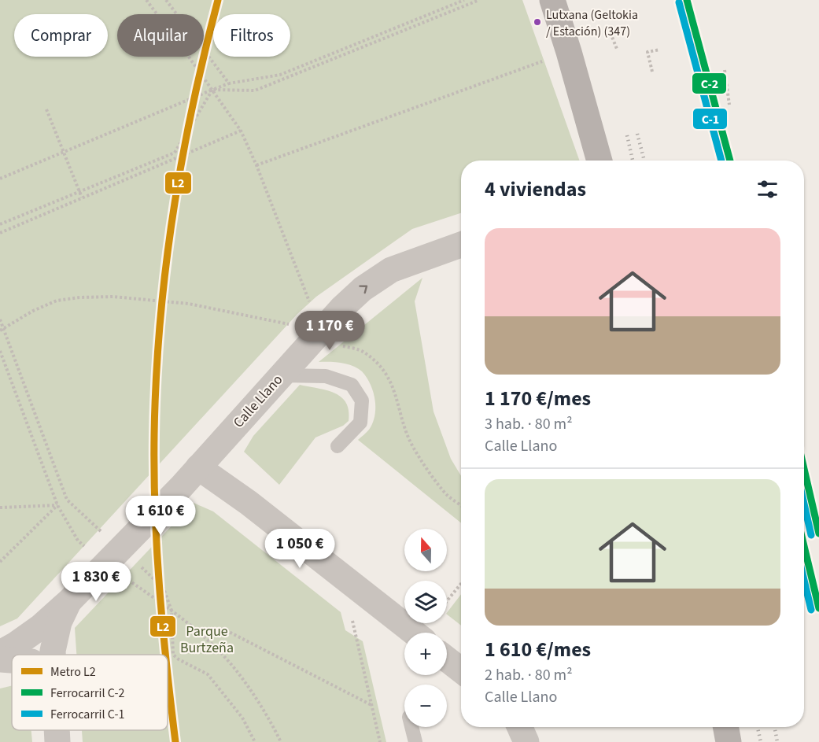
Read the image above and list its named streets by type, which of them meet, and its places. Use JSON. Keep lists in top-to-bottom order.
{
  "streets": {
    "street": ["Calle Llano"]
  },
  "parks": ["Parque Burtzeña"],
  "places": ["Lutxana (Geltokia / Estación) (347)"],
  "lines": ["metro line L2", "rail line C-2", "rail line C-1"],
  "legend": ["Metro L2", "Ferrocarril C-2", "Ferrocarril C-1"],
  "north": "top",
  "page": {
    "chip": ["Comprar", "Alquilar", "Filtros"],
    "heading": "4 viviendas",
    "list": [
      {
        "name": "1 170 €/mes",
        "note": "3 hab. · 80 m² · Calle Llano"
      },
      {
        "name": "1 610 €/mes",
        "note": "2 hab. · 80 m² · Calle Llano"
      }
    ],
    "price": [
      "1 170 €",
      "1 610 €",
      "1 050 €",
      "1 830 €"
    ],
    "map_buttons": ["+", "−"]
  }
}
